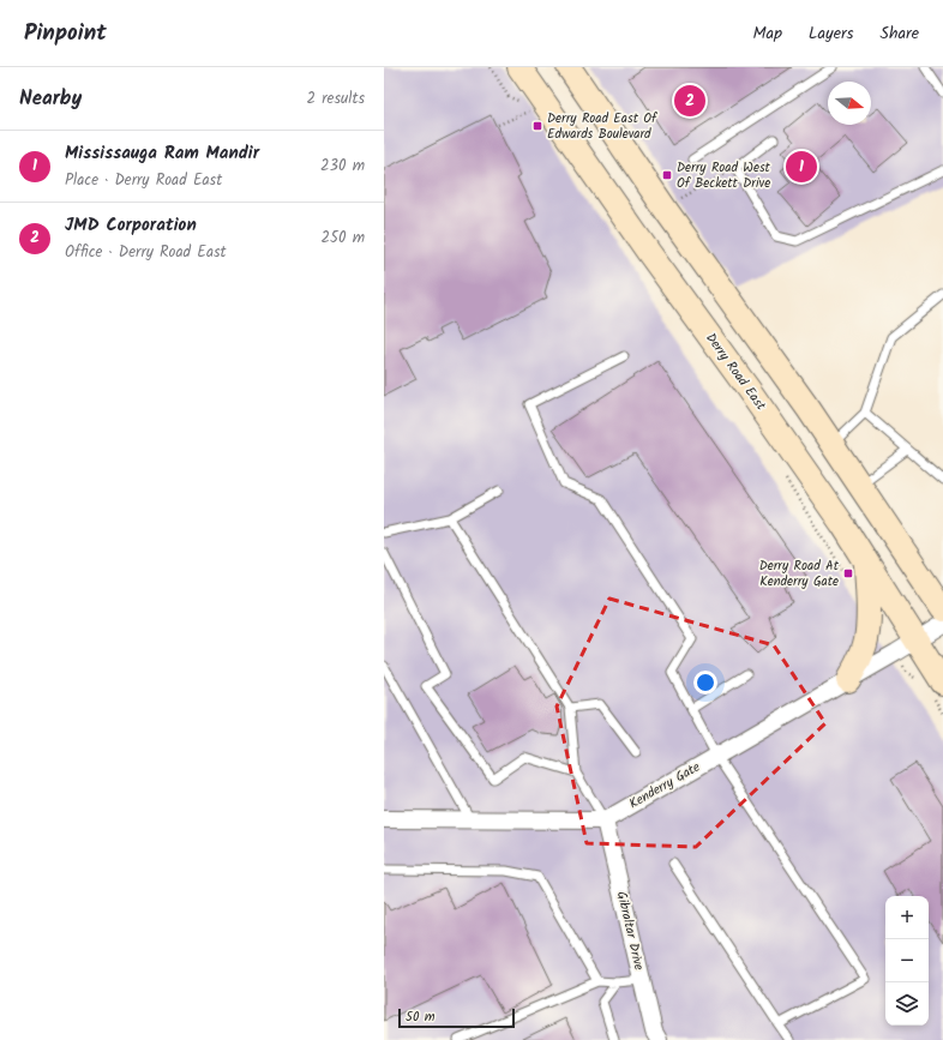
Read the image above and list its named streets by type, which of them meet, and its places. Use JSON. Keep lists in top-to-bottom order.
{
  "streets": {
    "main road": ["Derry Road East"],
    "street": ["Kenderry Gate", "Gibraltar Drive"]
  },
  "crossings": [
    ["Derry Road East", "Kenderry Gate"],
    ["Kenderry Gate", "Gibraltar Drive"]
  ],
  "places": {
    "transit": ["Derry Road East Of Edwards Boulevard", "Derry Road West Of Beckett Drive", "Derry Road At Kenderry Gate"]
  },
  "scale_bar": "50 m",
  "north": "right",
  "page": {
    "header": "Pinpoint",
    "nav": ["Map", "Layers", "Share"],
    "heading": ["Nearby", "2 results"],
    "pins": ["2", "1"],
    "list": [
      {
        "mark": "1",
        "name": "Mississauga Ram Mandir",
        "note": "Place · Derry Road East",
        "value": "230 m"
      },
      {
        "mark": "2",
        "name": "JMD Corporation",
        "note": "Office · Derry Road East",
        "value": "250 m"
      }
    ],
    "map_buttons": ["+", "−"],
    "scale": "50 m"
  }
}
